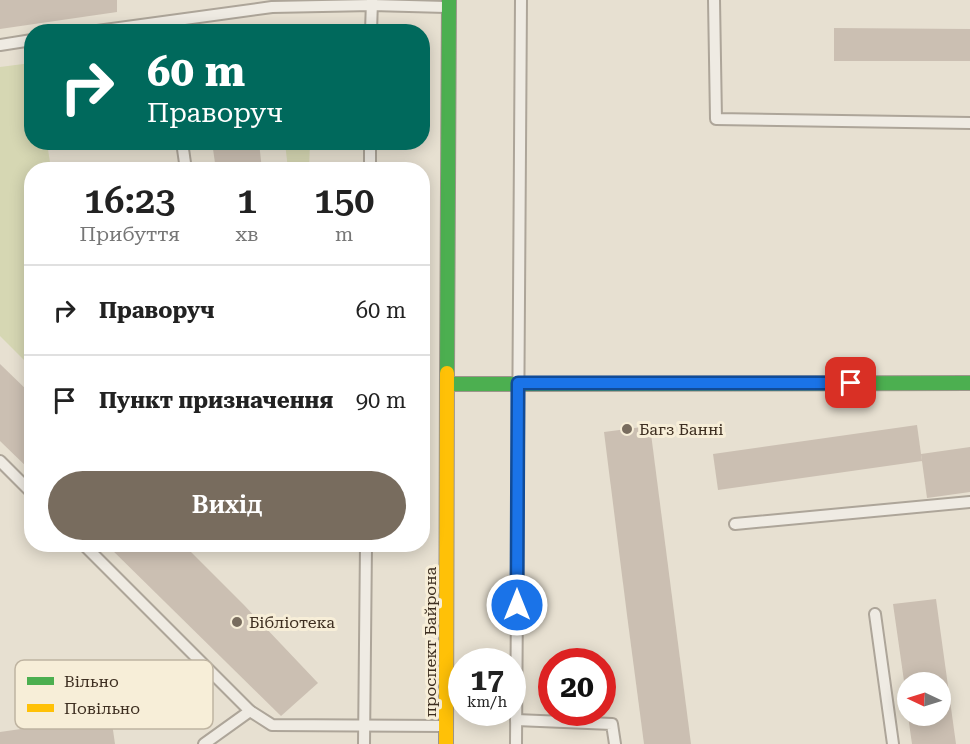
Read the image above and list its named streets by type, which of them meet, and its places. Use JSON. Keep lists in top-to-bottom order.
{
  "streets": {
    "main road": ["проспект Байрона"]
  },
  "places": ["Багз Банні", "Бібліотека"],
  "legend": ["Вільно", "Повільно"],
  "north": "left",
  "page": {
    "turn": ["60 m", "Праворуч"],
    "eta": [
      "16:23",
      "Прибуття",
      "1",
      "хв",
      "150",
      "m"
    ],
    "list": [
      {
        "name": "Праворуч",
        "value": "60 m"
      },
      {
        "name": "Пункт призначення",
        "value": "90 m"
      }
    ],
    "buttons": "Вихід",
    "speed": "17 km/h",
    "limit": "20"
  }
}
